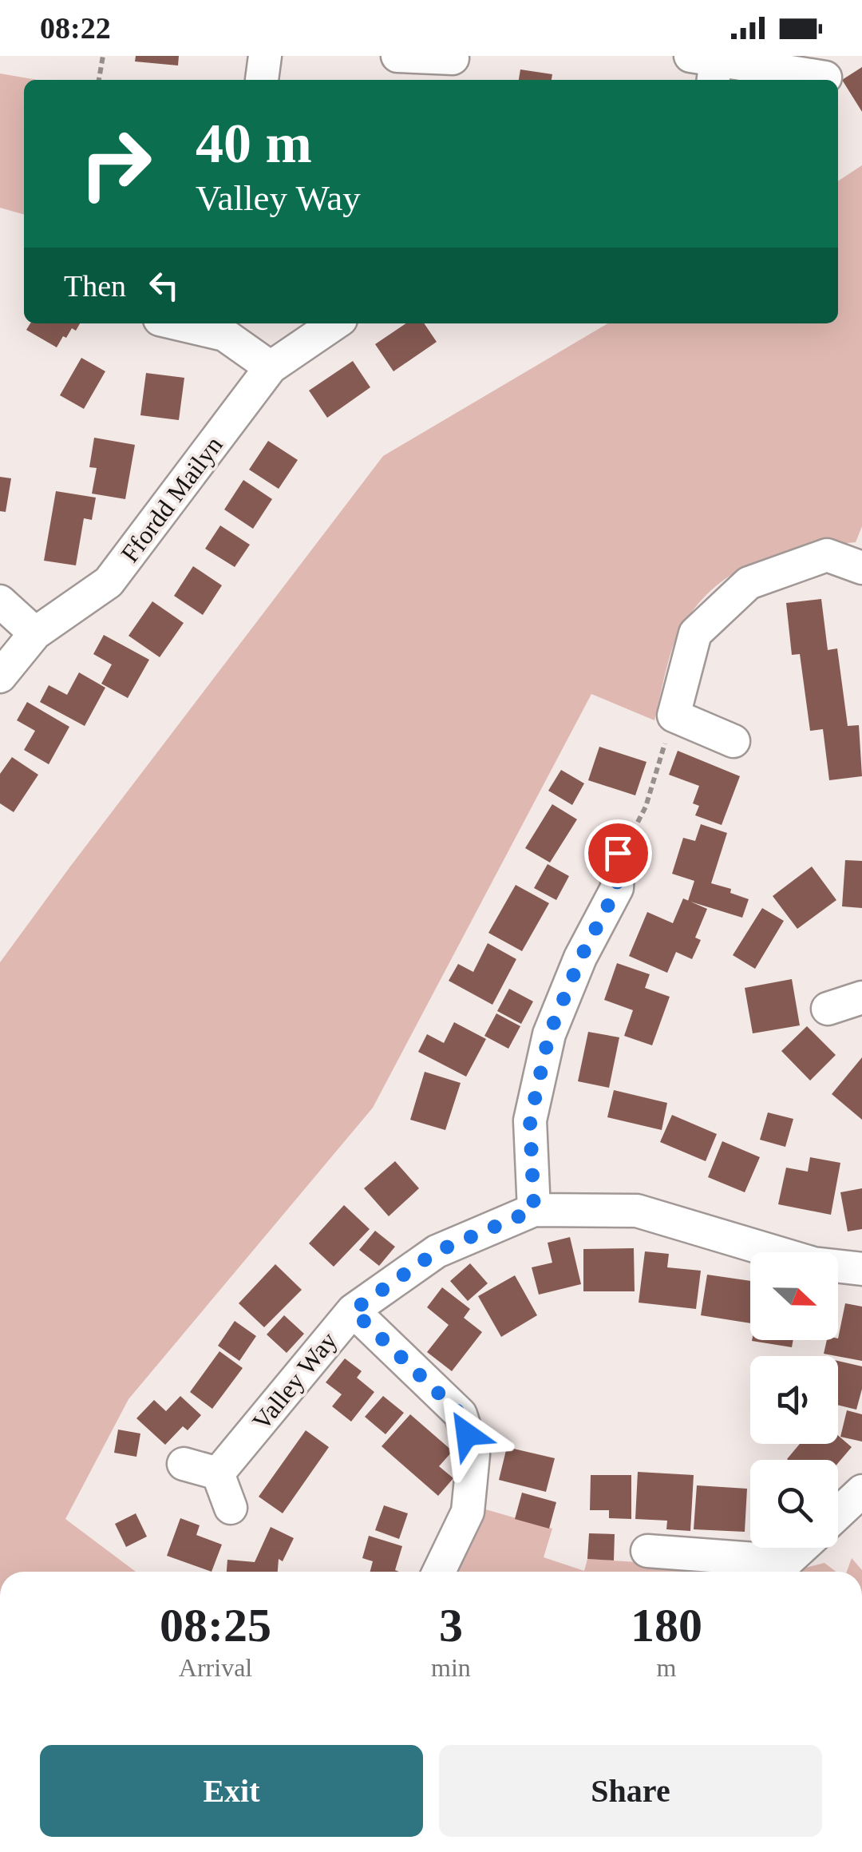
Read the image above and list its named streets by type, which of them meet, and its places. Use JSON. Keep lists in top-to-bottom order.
{
  "streets": {
    "street": ["Ffordd Mailyn", "Valley Way"]
  },
  "north": "right",
  "page": {
    "status": "08:22",
    "turn": ["40 m", "Valley Way"],
    "then": "Then",
    "eta": [
      "08:25",
      "Arrival",
      "3",
      "min",
      "180",
      "m"
    ],
    "buttons": ["Exit", "Share"]
  }
}
